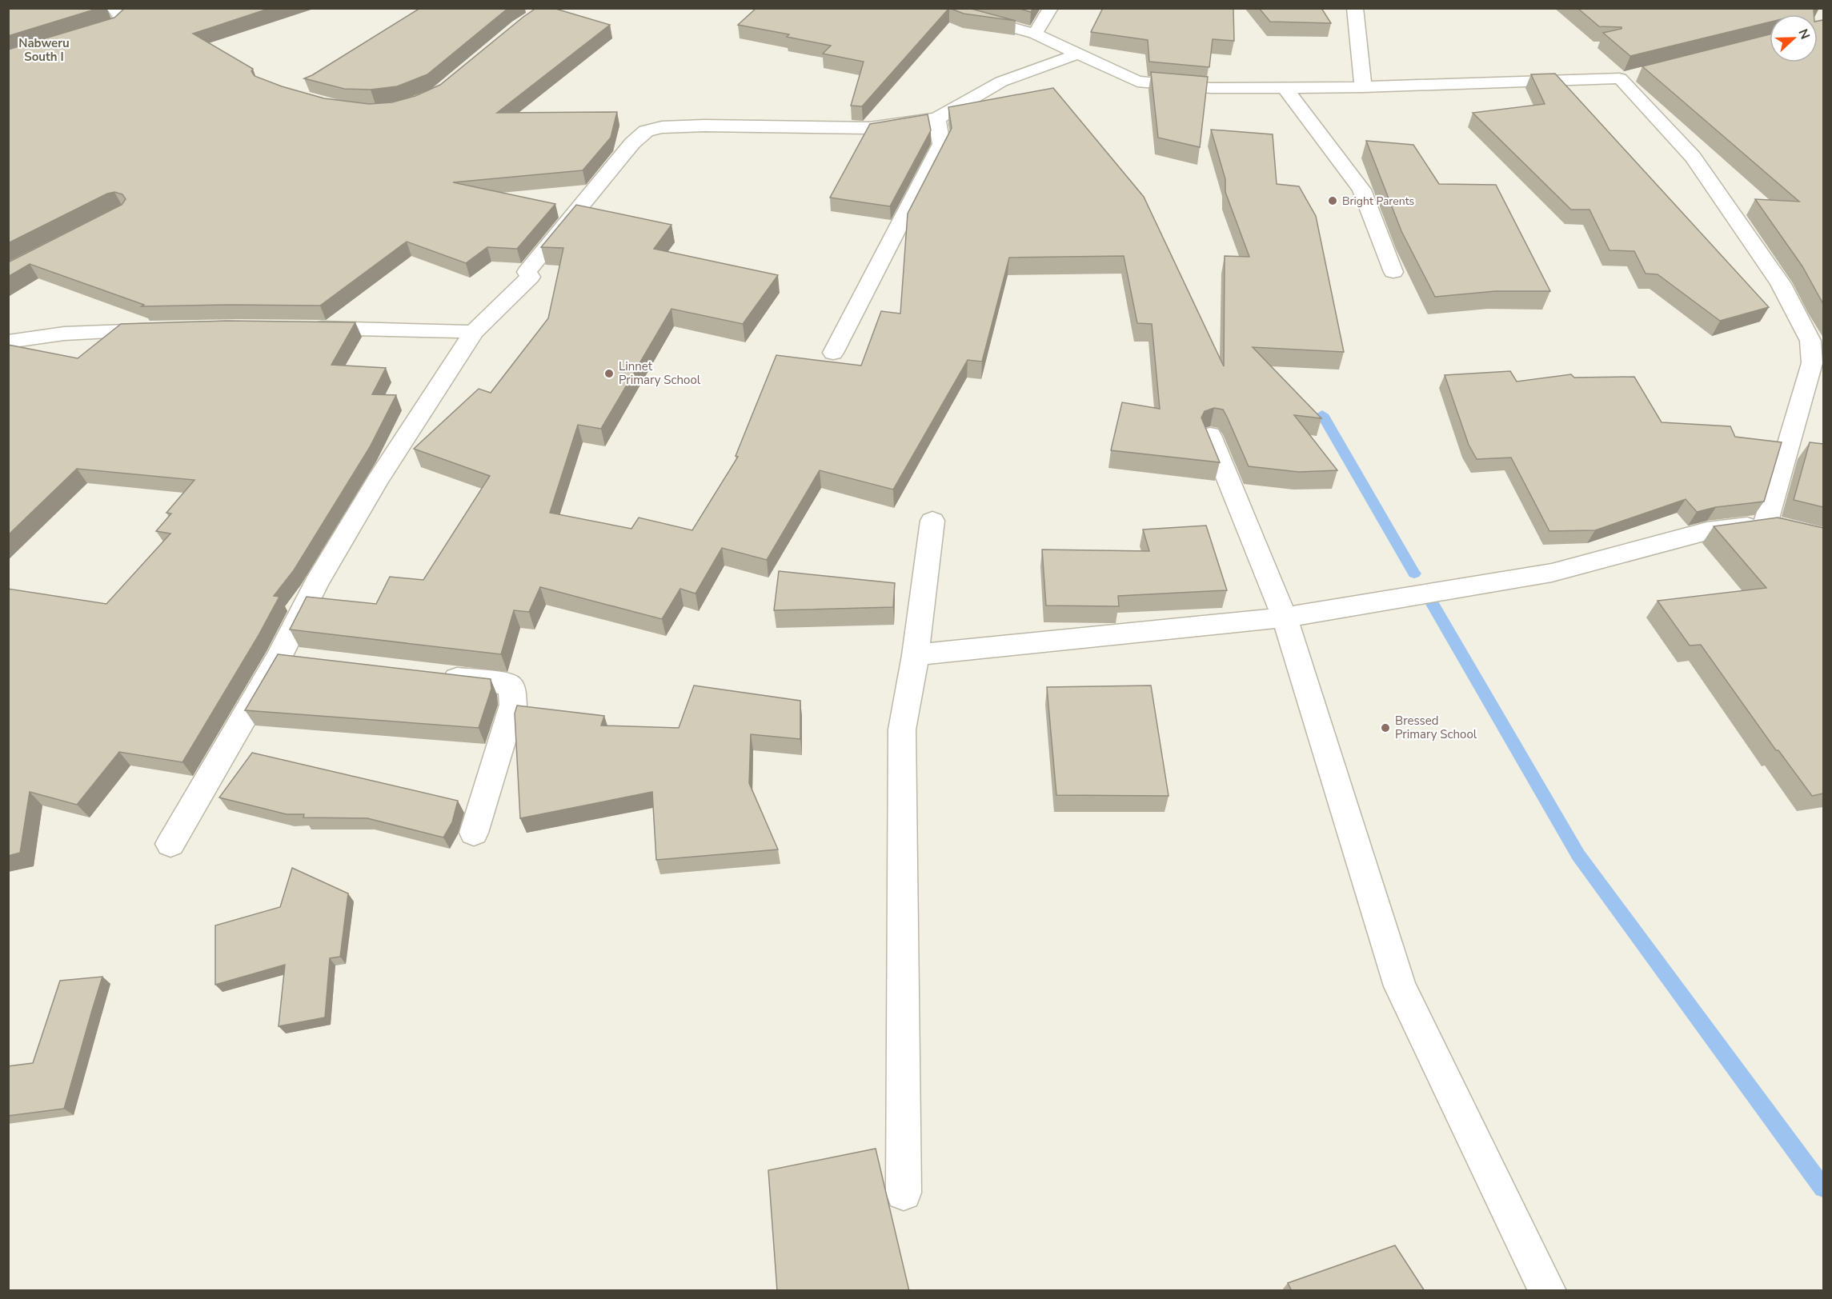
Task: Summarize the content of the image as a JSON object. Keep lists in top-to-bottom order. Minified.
{"districts":["Nabweru South I"],"places":["Bright Parents","Linnet Primary School","Bressed Primary School"],"north":"right"}
